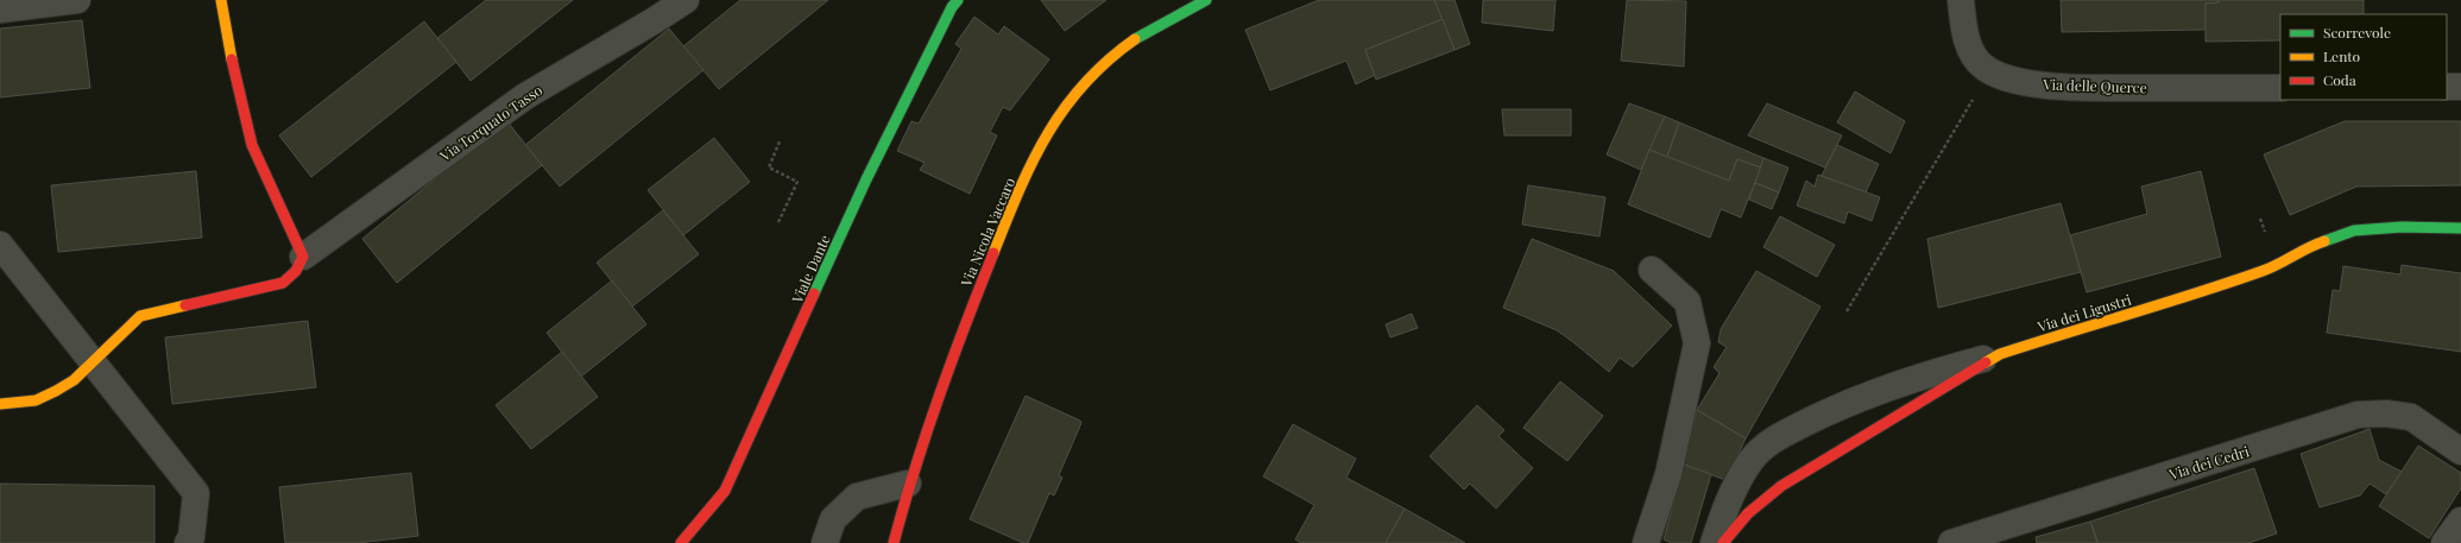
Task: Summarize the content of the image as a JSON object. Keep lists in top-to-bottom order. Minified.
{"streets":{"street":["Via delle Querce","Via Torquato Tasso","Via Nicola Vaccaro","Viale Dante","Via dei Ligustri","Via dei Cedri"]},"legend":["Scorrevole","Lento","Coda"]}
